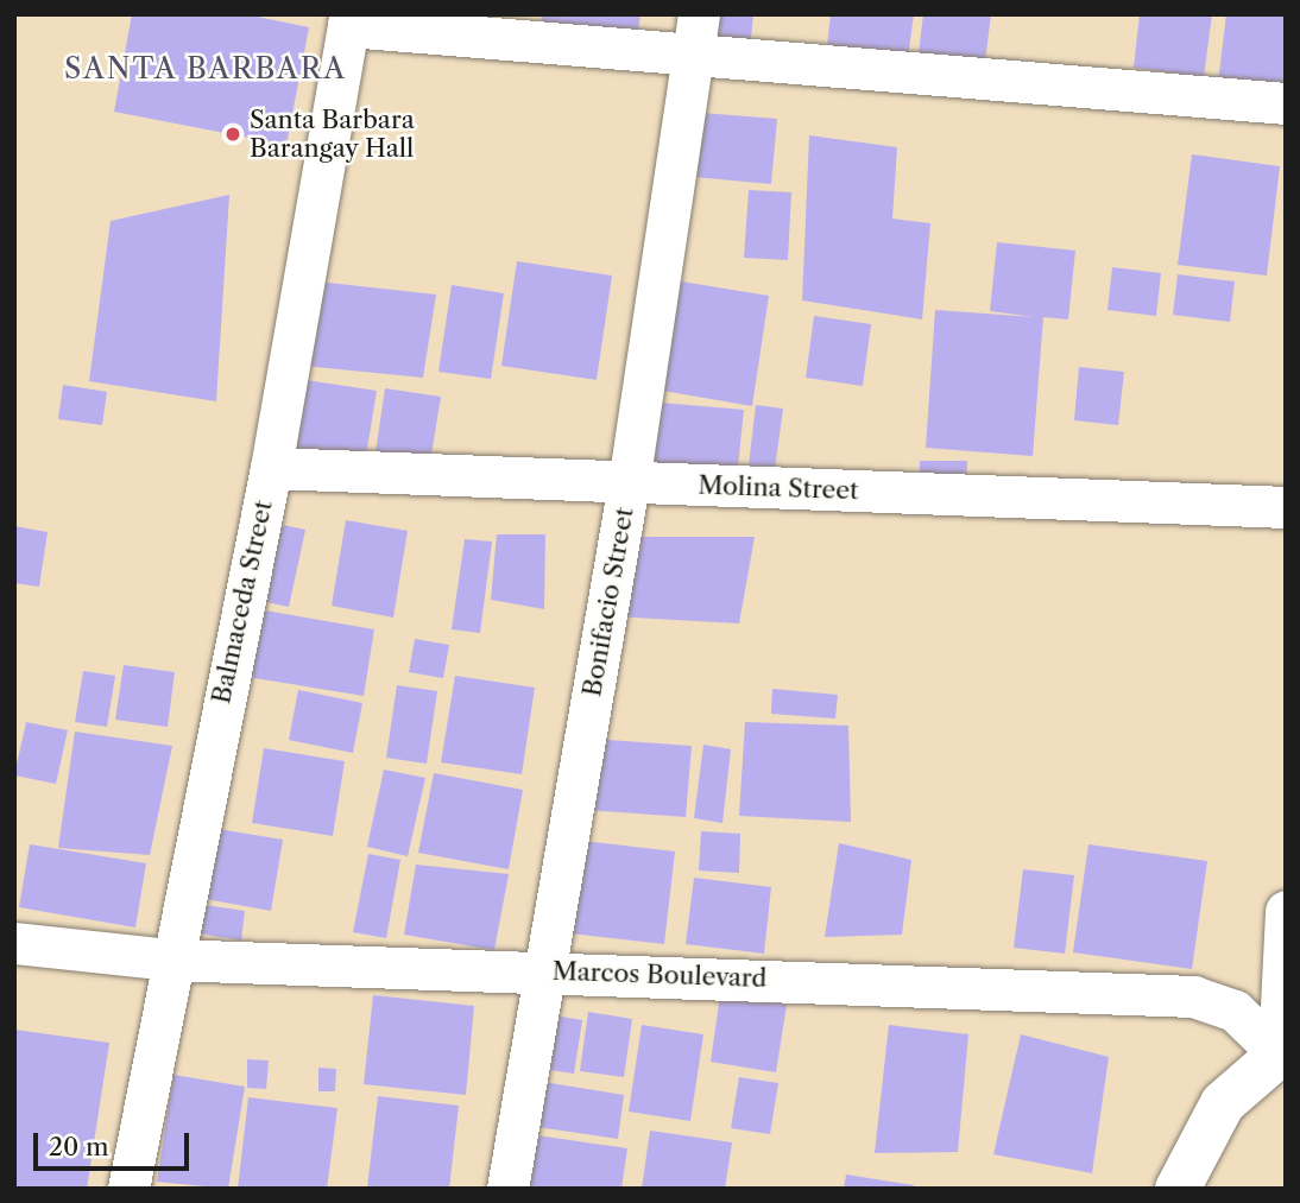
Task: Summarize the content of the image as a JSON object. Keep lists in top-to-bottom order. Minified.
{"streets":{"street":["Molina Street","Balmaceda Street","Bonifacio Street","Marcos Boulevard"]},"crossings":[["Molina Street","Balmaceda Street"],["Molina Street","Bonifacio Street"],["Balmaceda Street","Marcos Boulevard"],["Bonifacio Street","Marcos Boulevard"]],"districts":["SANTA BARBARA"],"places":["Santa Barbara Barangay Hall"],"scale_bar":"20 m"}
